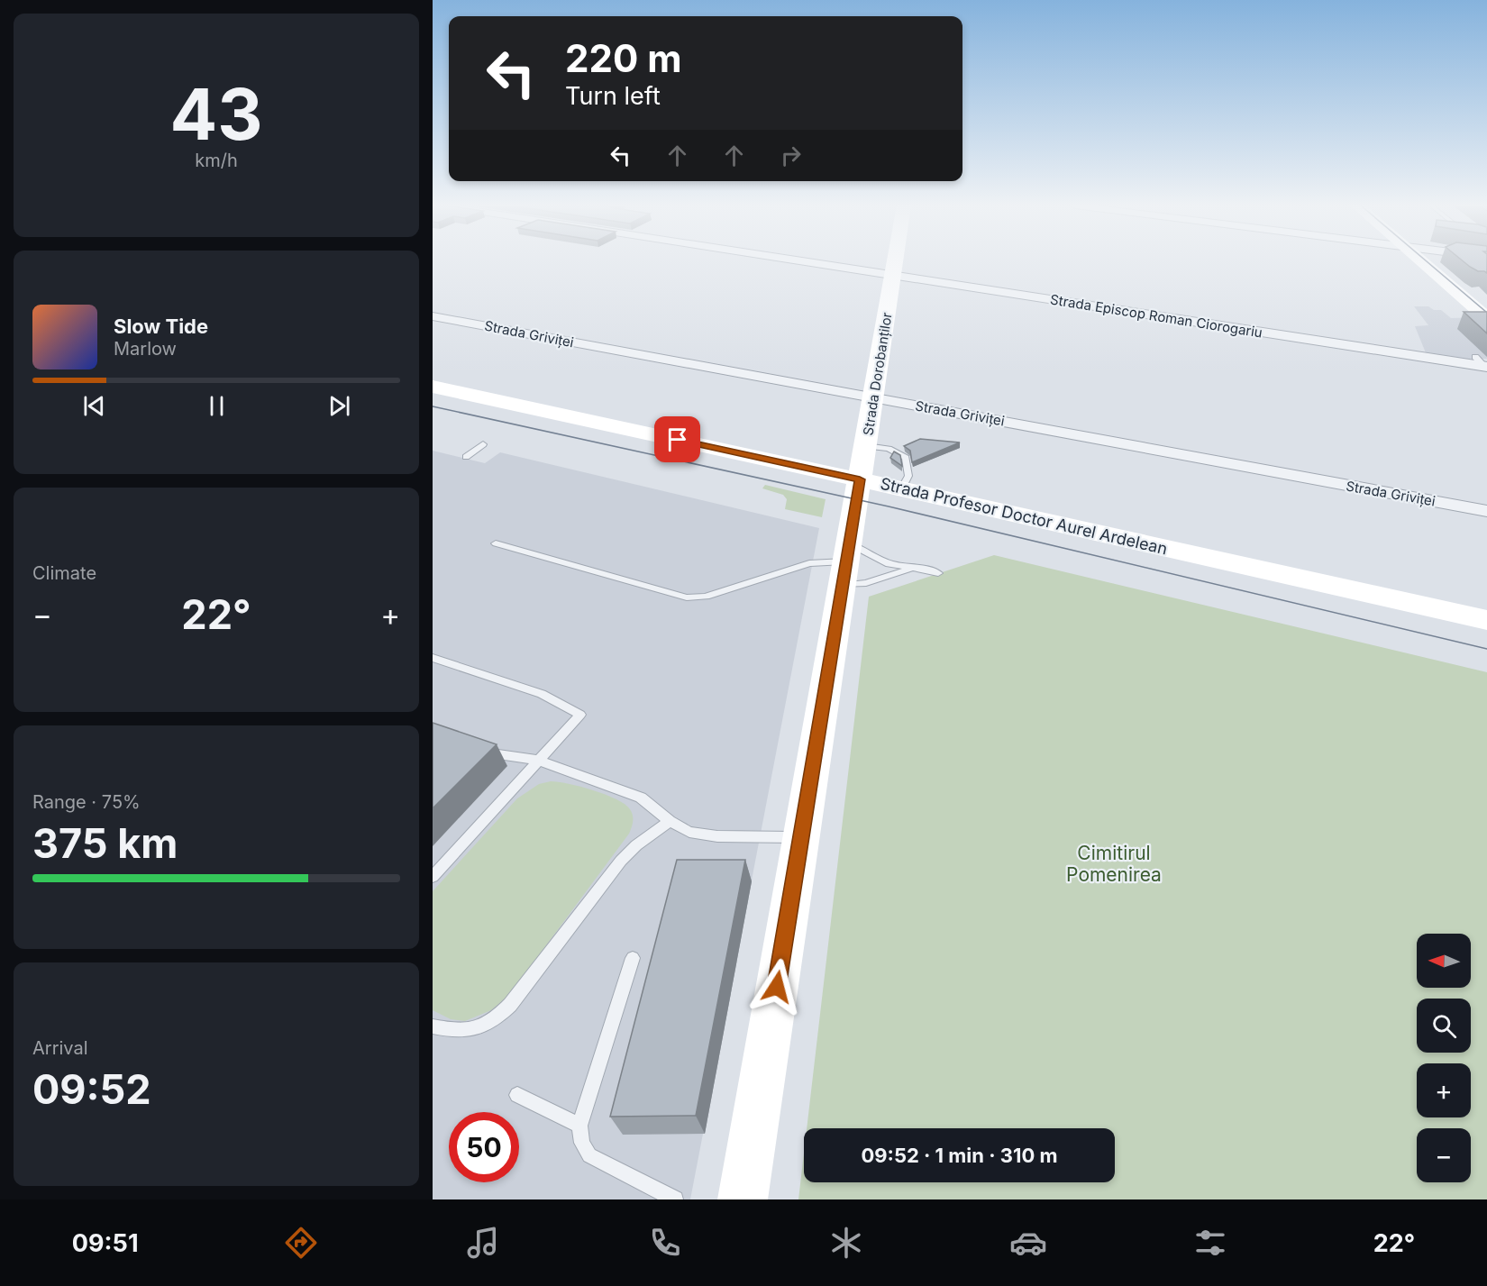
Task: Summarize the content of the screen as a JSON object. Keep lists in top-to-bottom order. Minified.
{"streets":{"main road":["Strada Dorobanților","Strada Profesor Doctor Aurel Ardelean"],"street":["Strada Episcop Roman Ciorogariu","Strada Griviței"]},"crossings":[["Strada Episcop Roman Ciorogariu","Strada Dorobanților"],["Strada Griviței","Strada Dorobanților"],["Strada Dorobanților","Strada Profesor Doctor Aurel Ardelean"]],"parks":["Cimitirul Pomenirea"],"north":"left","page":{"tile":[["43","km/h"],"Climate",["Range · 75%","375 km"],["Arrival","09:52"]],"turn":["220 m","Turn left"],"song":["Slow Tide","Marlow"],"heat":["−","22°","+"],"map_buttons":["+","−"],"limit":"50","trip":"09:52 · 1 min · 310 m","tabs":["09:51","22°"]}}
